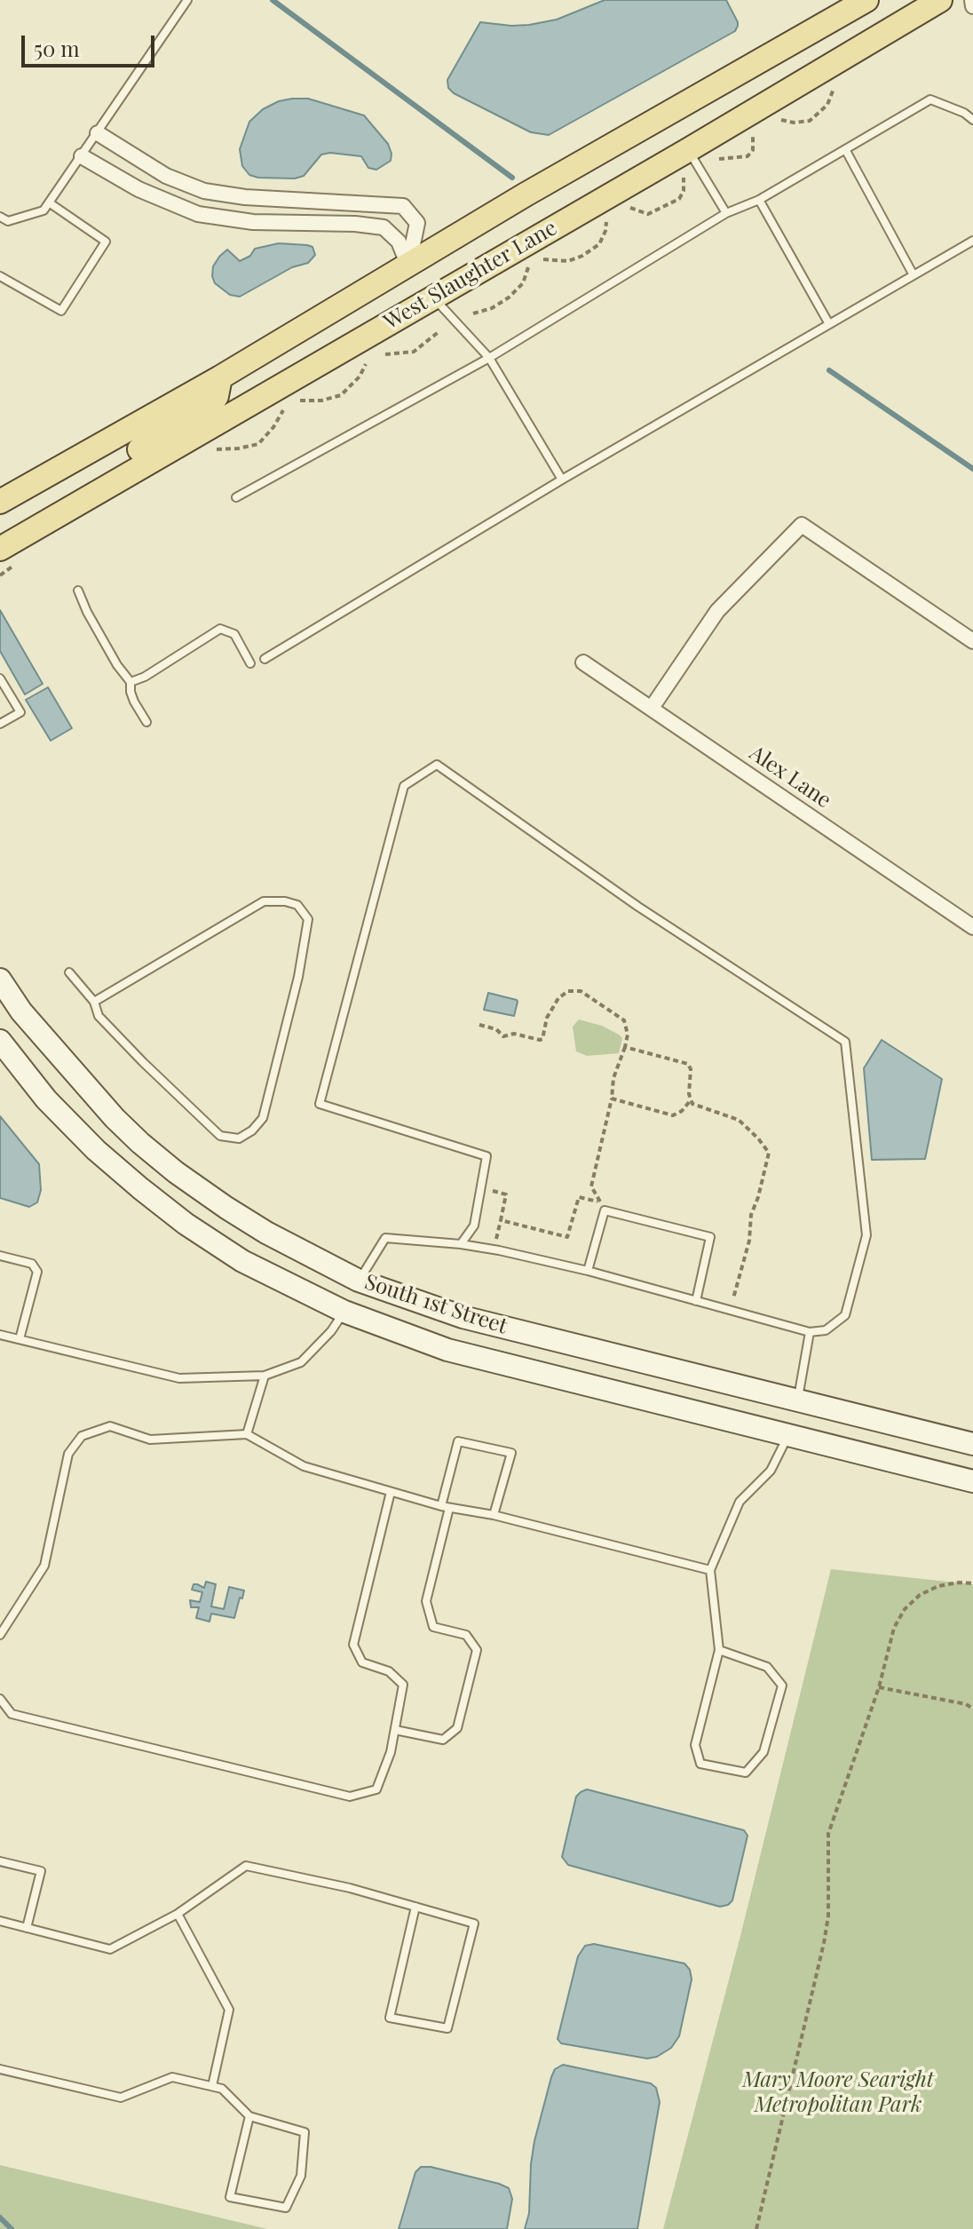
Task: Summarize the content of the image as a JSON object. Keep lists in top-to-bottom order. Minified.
{"streets":{"main road":["West Slaughter Lane","South 1st Street"],"street":["Alex Lane"]},"parks":["Mary Moore Searight Metropolitan Park"],"scale_bar":"50 m"}
